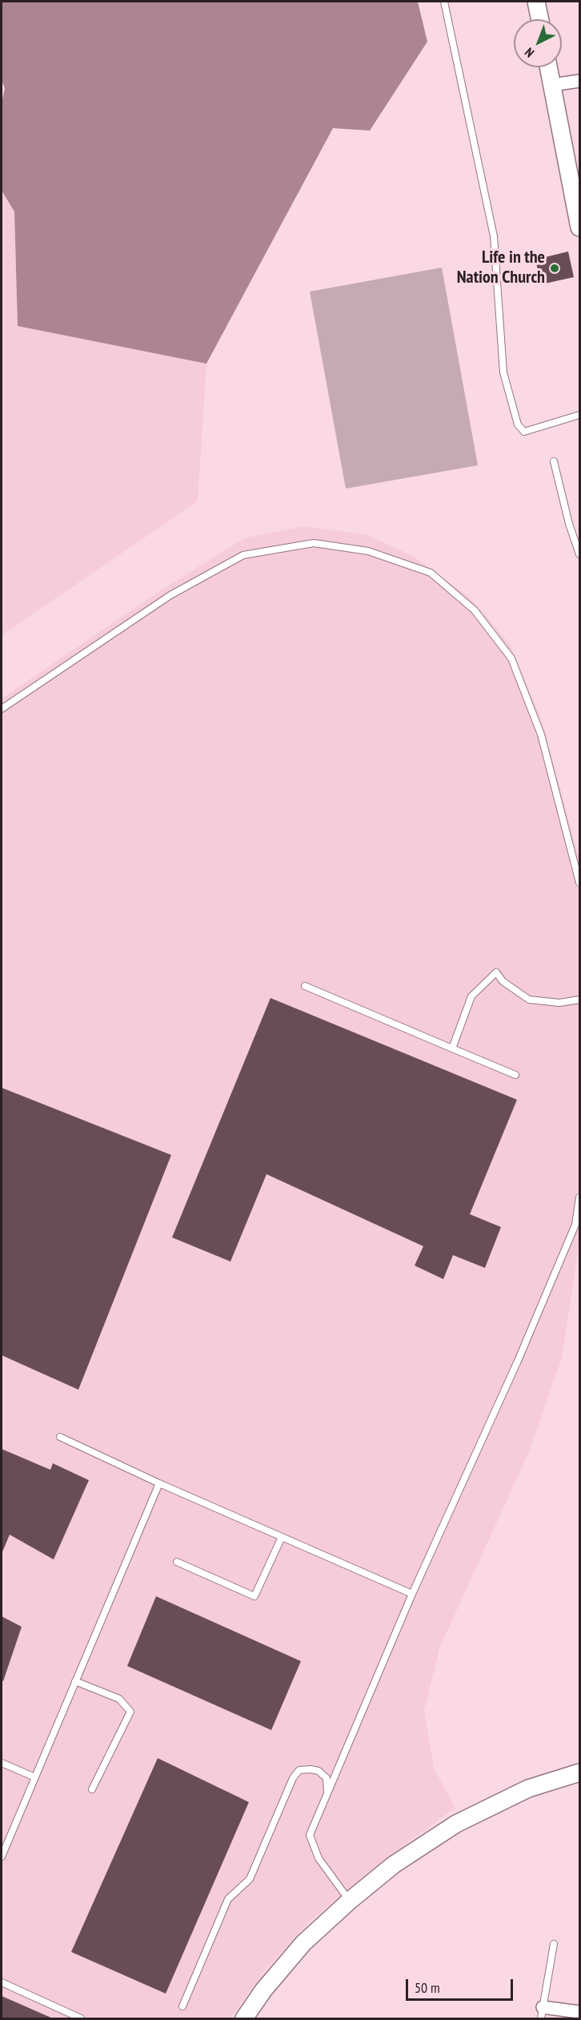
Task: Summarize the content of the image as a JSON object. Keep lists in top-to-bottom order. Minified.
{"places":["Life in the Nation Church"],"scale_bar":"50 m","north":"bottom left"}
